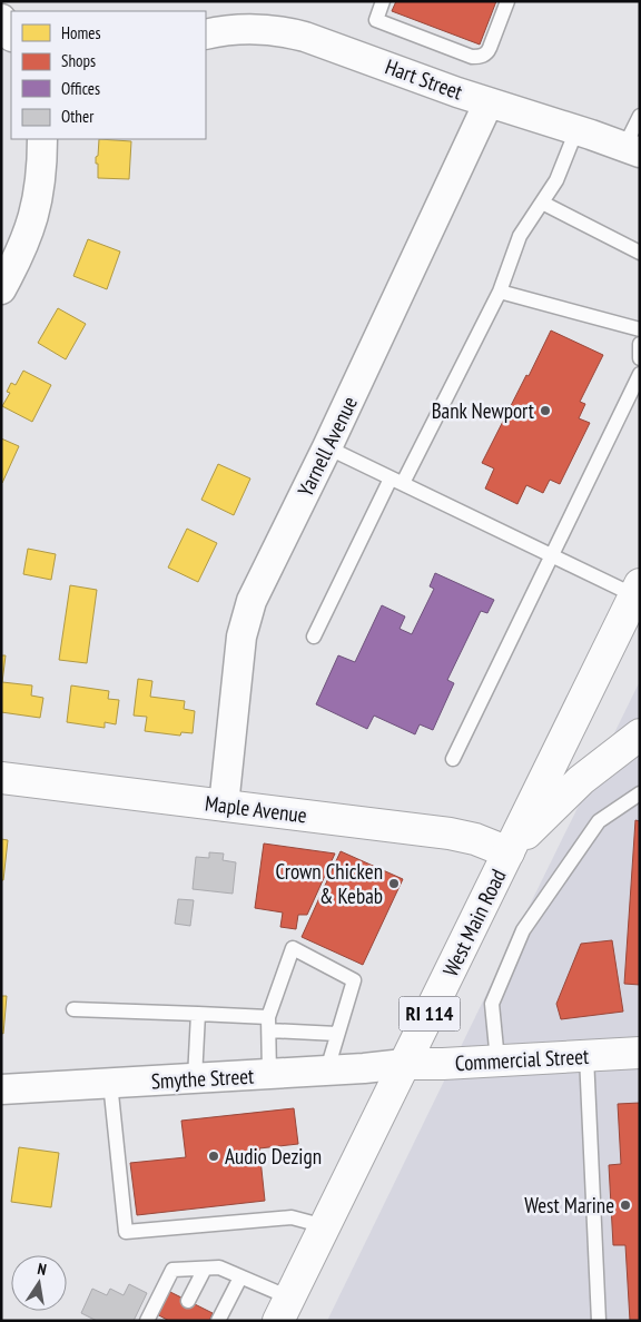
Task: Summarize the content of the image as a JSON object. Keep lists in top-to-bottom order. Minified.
{"streets":{"main road":["Maple Avenue","West Main Road","RI 114","Commercial Street"],"street":["Hart Street","Yarnell Avenue","Smythe Street"]},"crossings":[["Hart Street","Yarnell Avenue"],["Yarnell Avenue","Maple Avenue"],["Maple Avenue","West Main Road"],["West Main Road","Commercial Street"],["West Main Road","Smythe Street"],["Commercial Street","Smythe Street"]],"places":["Bank Newport","Crown Chicken & Kebab","Audio Dezign","West Marine"],"legend":["Homes","Shops","Offices","Other"],"north":"top"}
